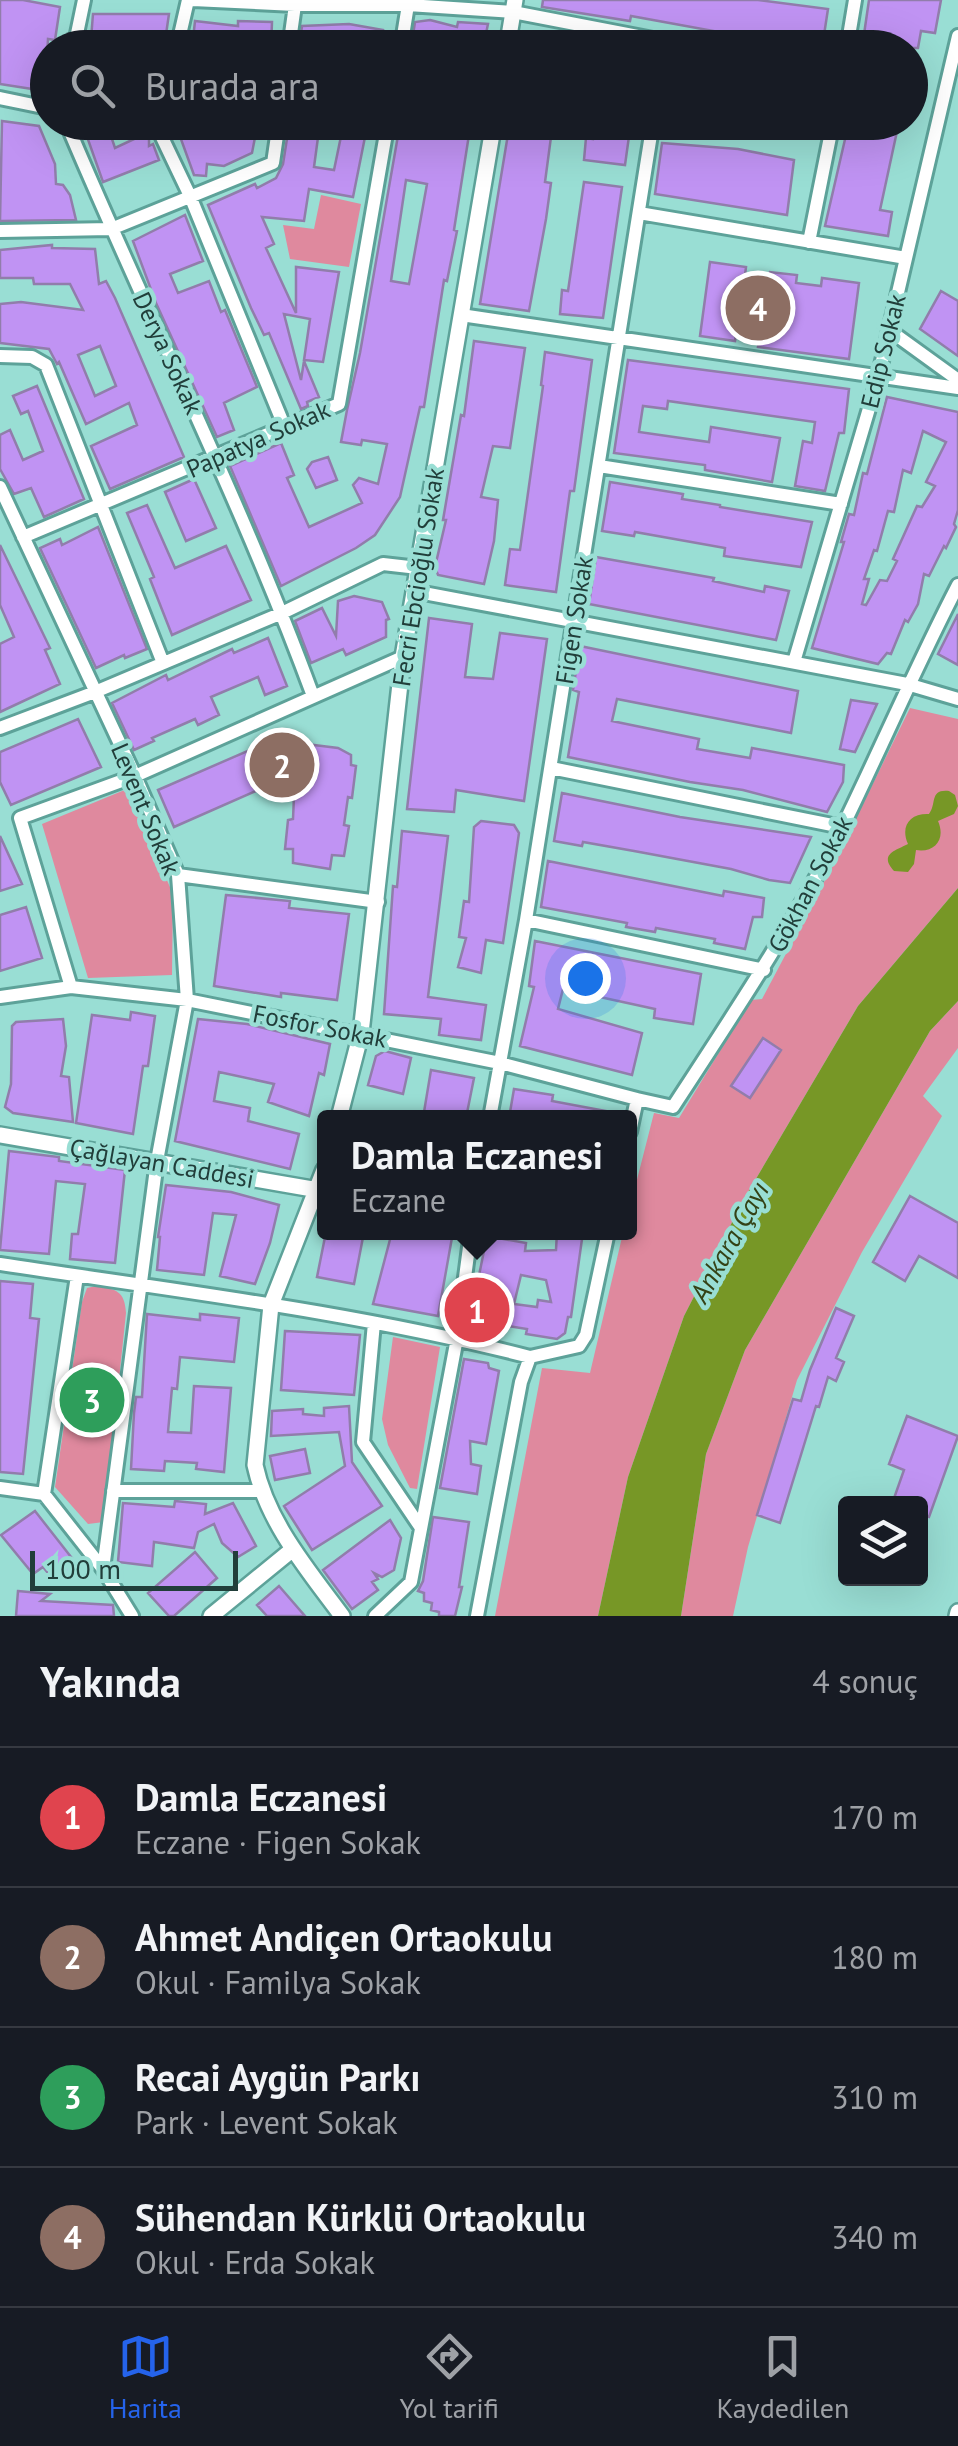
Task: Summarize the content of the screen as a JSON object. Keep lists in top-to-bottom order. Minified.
{"streets":{"street":["Edip Sokak","Derya Sokak","Papatya Sokak","Fecri Ebcioğlu Sokak","Figen Sokak","Levent Sokak","Gökhan Sokak","Fosfor Sokak","Çağlayan Caddesi"]},"crossings":[["Derya Sokak","Papatya Sokak"],["Papatya Sokak","Levent Sokak"],["Fecri Ebcioğlu Sokak","Fosfor Sokak"],["Figen Sokak","Fosfor Sokak"],["Levent Sokak","Fosfor Sokak"],["Levent Sokak","Çağlayan Caddesi"],["Gökhan Sokak","Fosfor Sokak"]],"water":["Ankara Çayı"],"scale_bar":"100 m","page":{"search":"Burada ara","pins":["4","2","1","3"],"popup":["Damla Eczanesi","Eczane"],"scale":"100 m","heading":["Yakında","4 sonuç"],"list":[{"mark":"1","name":"Damla Eczanesi","note":"Eczane · Figen Sokak","value":"170 m"},{"mark":"2","name":"Ahmet Andiçen Ortaokulu","note":"Okul · Familya Sokak","value":"180 m"},{"mark":"3","name":"Recai Aygün Parkı","note":"Park · Levent Sokak","value":"310 m"},{"mark":"4","name":"Sühendan Kürklü Ortaokulu","note":"Okul · Erda Sokak","value":"340 m"}],"nav":["Harita","Yol tarifi","Kaydedilen"]}}
